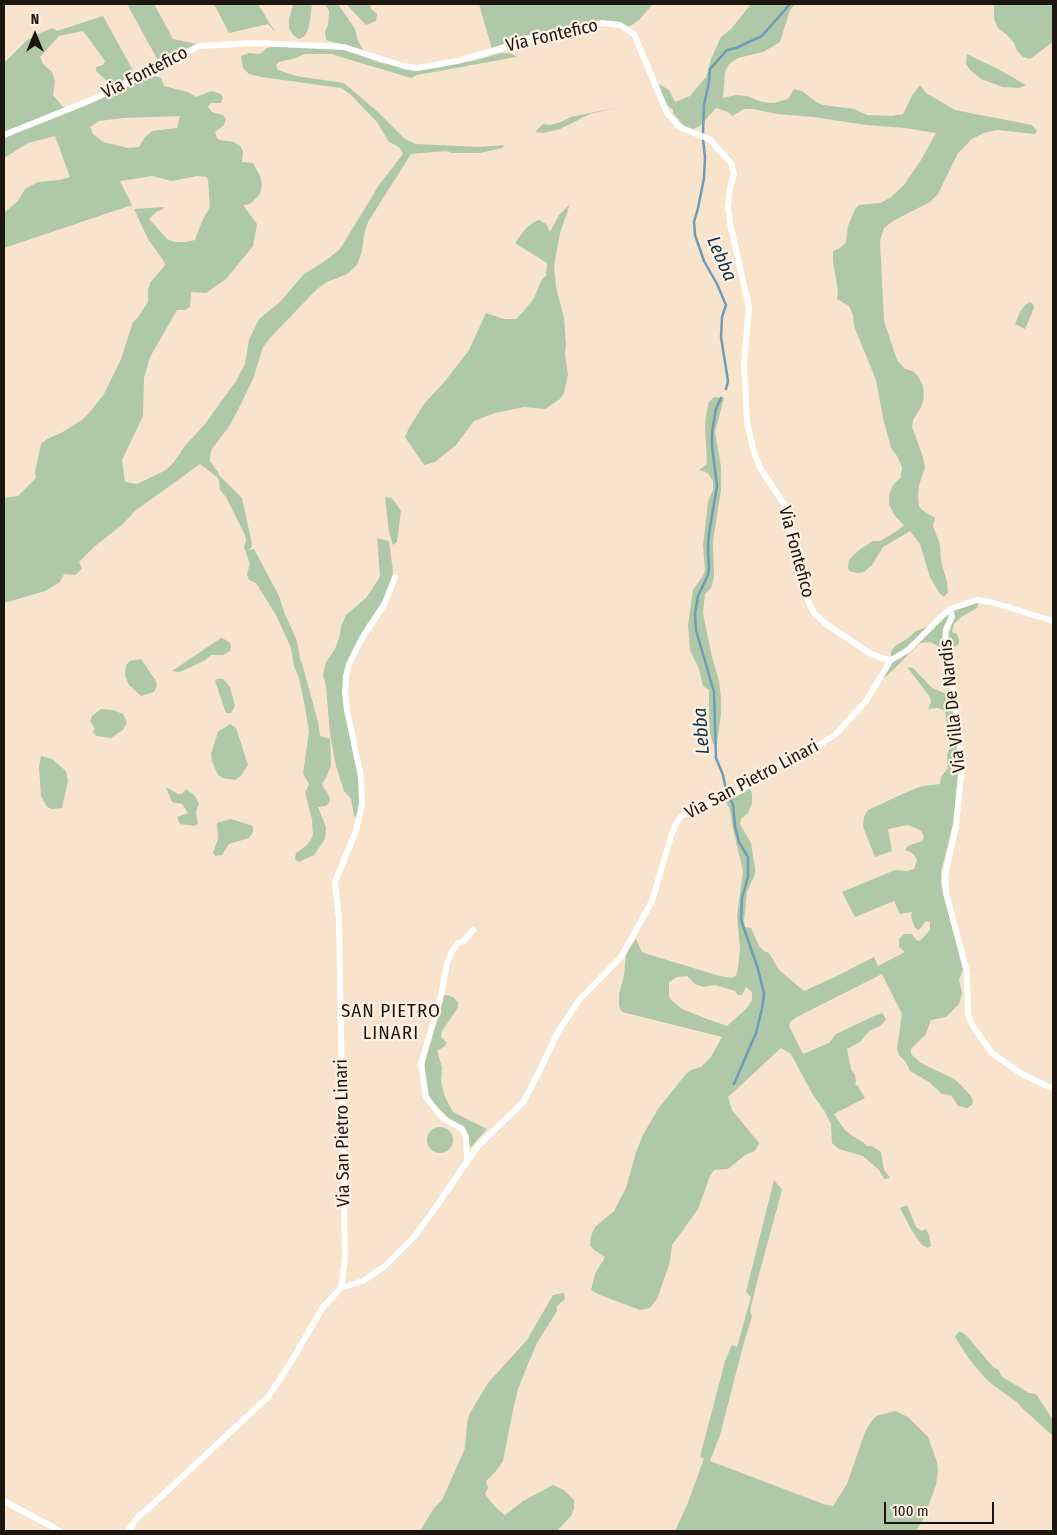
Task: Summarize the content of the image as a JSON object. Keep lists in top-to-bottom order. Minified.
{"streets":{"street":["Via Fontefico","Via Villa De Nardis","Via San Pietro Linari"]},"crossings":[["Via Fontefico","Via San Pietro Linari"],["Via Villa De Nardis","Via San Pietro Linari"]],"districts":["SAN PIETRO LINARI"],"water":["Lebba"],"scale_bar":"100 m","north":"top"}
